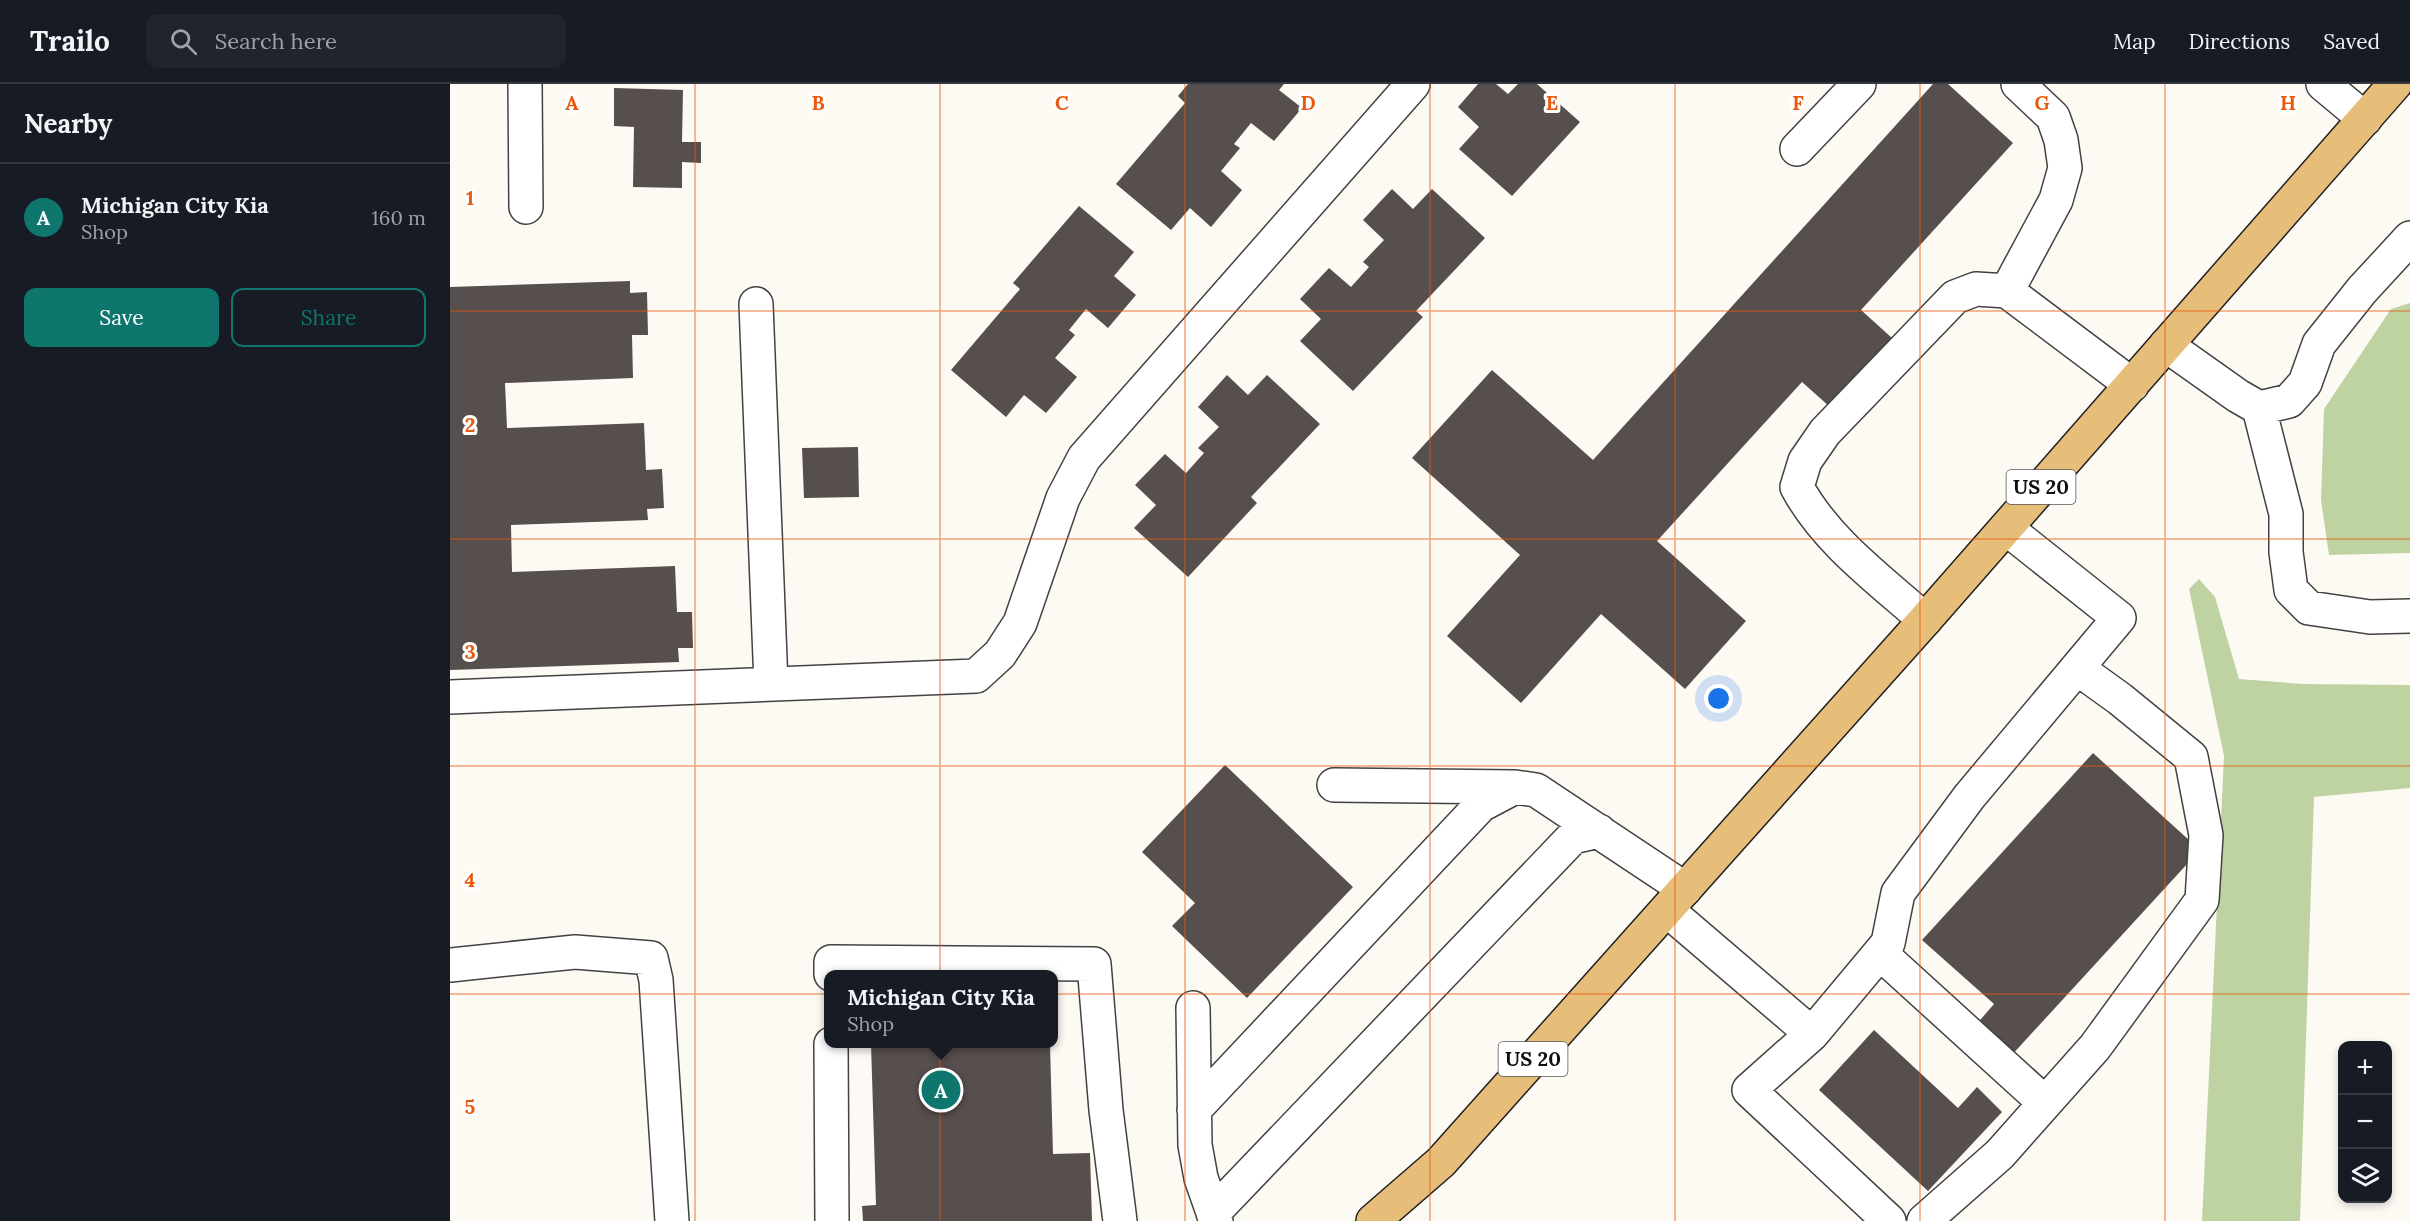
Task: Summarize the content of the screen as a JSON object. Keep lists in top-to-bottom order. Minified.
{"streets":{"main road":["US 20"]},"page":{"header":"Trailo","search":"Search here","nav":["Map","Directions","Saved"],"heading":"Nearby","list":[{"mark":"A","name":"Michigan City Kia","note":"Shop","value":"160 m"}],"buttons":["Save","Share"],"popup":["Michigan City Kia","Shop"],"map_buttons":["+","−"],"pins":"A"},"grid":{"columns":["A","B","C","D","E","F","G","H"],"rows":["1","2","3","4","5"]}}
